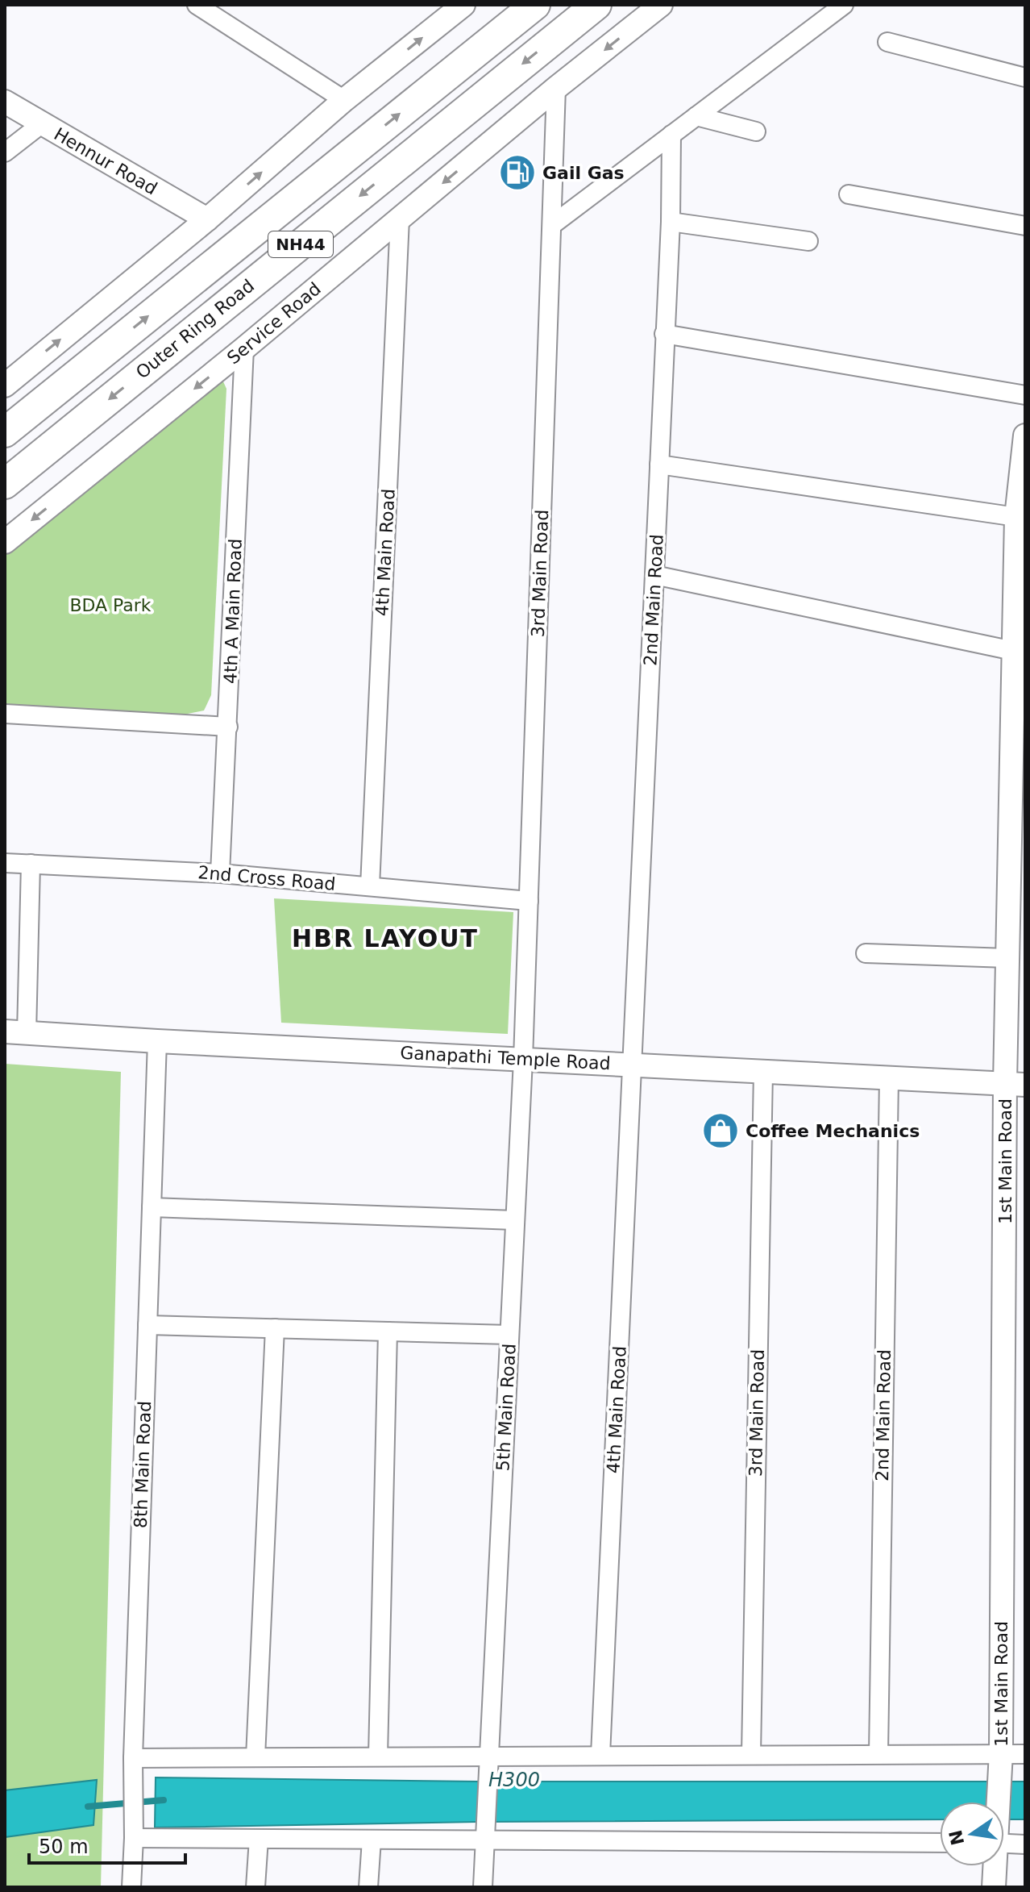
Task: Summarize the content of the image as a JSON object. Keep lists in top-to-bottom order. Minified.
{"streets":{"highway":["NH44","Outer Ring Road"],"street":["Hennur Road","Service Road","4th Main Road","3rd Main Road","2nd Main Road","4th A Main Road","2nd Cross Road","Ganapathi Temple Road","1st Main Road","5th Main Road","8th Main Road"]},"crossings":[["Service Road","4th Main Road"],["Service Road","3rd Main Road"],["Service Road","4th A Main Road"],["4th Main Road","2nd Main Road"],["4th Main Road","2nd Cross Road"],["4th Main Road","Ganapathi Temple Road"],["3rd Main Road","2nd Cross Road"],["3rd Main Road","Ganapathi Temple Road"],["3rd Main Road","5th Main Road"],["2nd Main Road","Ganapathi Temple Road"],["4th A Main Road","2nd Cross Road"],["Ganapathi Temple Road","1st Main Road"],["Ganapathi Temple Road","5th Main Road"],["Ganapathi Temple Road","8th Main Road"]],"districts":["HBR LAYOUT"],"water":["H300"],"parks":["BDA Park"],"places":{"fuel station":["Gail Gas"],"shop":["Coffee Mechanics"]},"scale_bar":"50 m","north":"left"}
